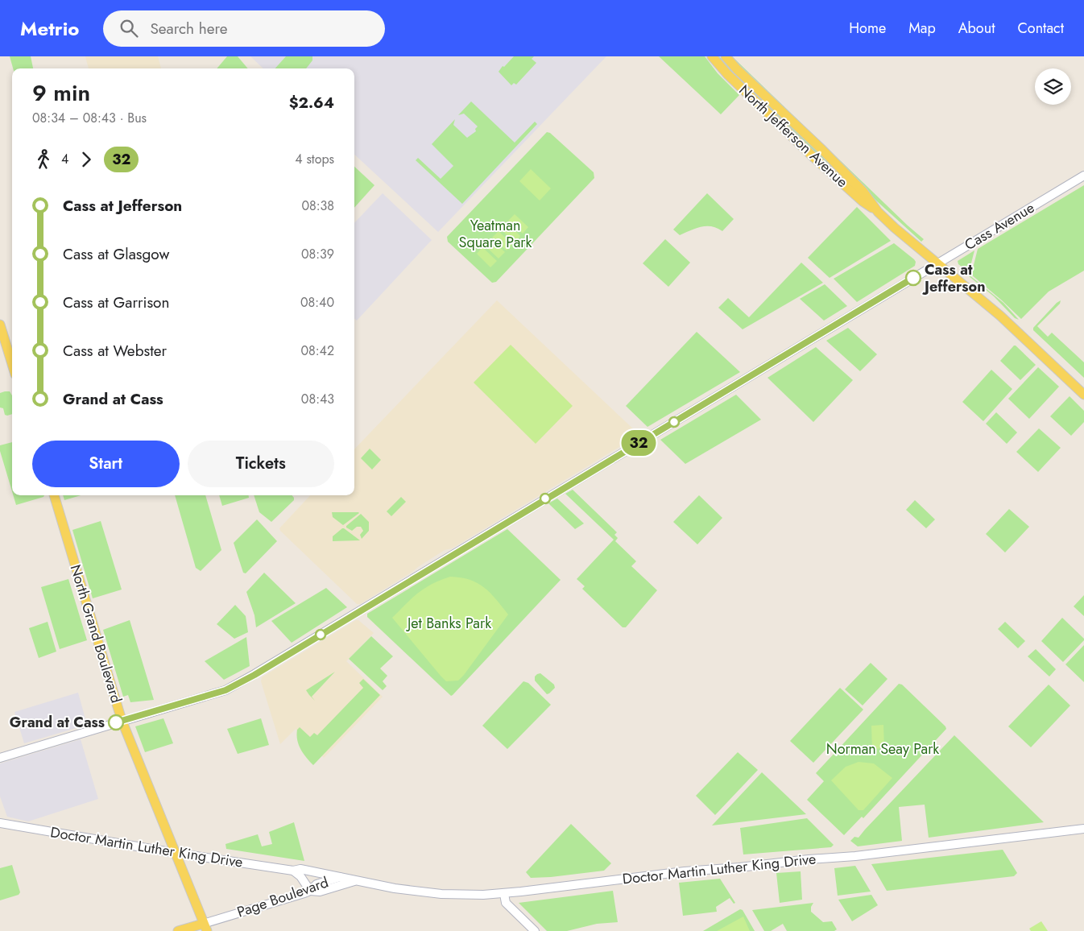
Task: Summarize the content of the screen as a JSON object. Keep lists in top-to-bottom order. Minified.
{"streets":{"main road":["North Jefferson Avenue","Cass Avenue","North Grand Boulevard","Doctor Martin Luther King Drive","Page Boulevard"]},"crossings":[["North Jefferson Avenue","Cass Avenue"],["Cass Avenue","North Grand Boulevard"],["North Grand Boulevard","Doctor Martin Luther King Drive"],["North Grand Boulevard","Page Boulevard"],["Doctor Martin Luther King Drive","Page Boulevard"]],"parks":["Yeatman Square Park","Jet Banks Park","Norman Seay Park"],"places":["Cass at Jefferson","Grand at Cass"],"lines":["bus line 32"],"page":{"header":"Metrio","search":"Search here","nav":["Home","Map","About","Contact"],"on_map":"32","heading":["9 min","08:34 – 08:43 · Bus","$2.64"],"legs":["4","32","4 stops"],"list":[{"name":"Cass at Jefferson","value":"08:38"},{"name":"Cass at Glasgow","value":"08:39"},{"name":"Cass at Garrison","value":"08:40"},{"name":"Cass at Webster","value":"08:42"},{"name":"Grand at Cass","value":"08:43"}],"buttons":["Start","Tickets"]}}
